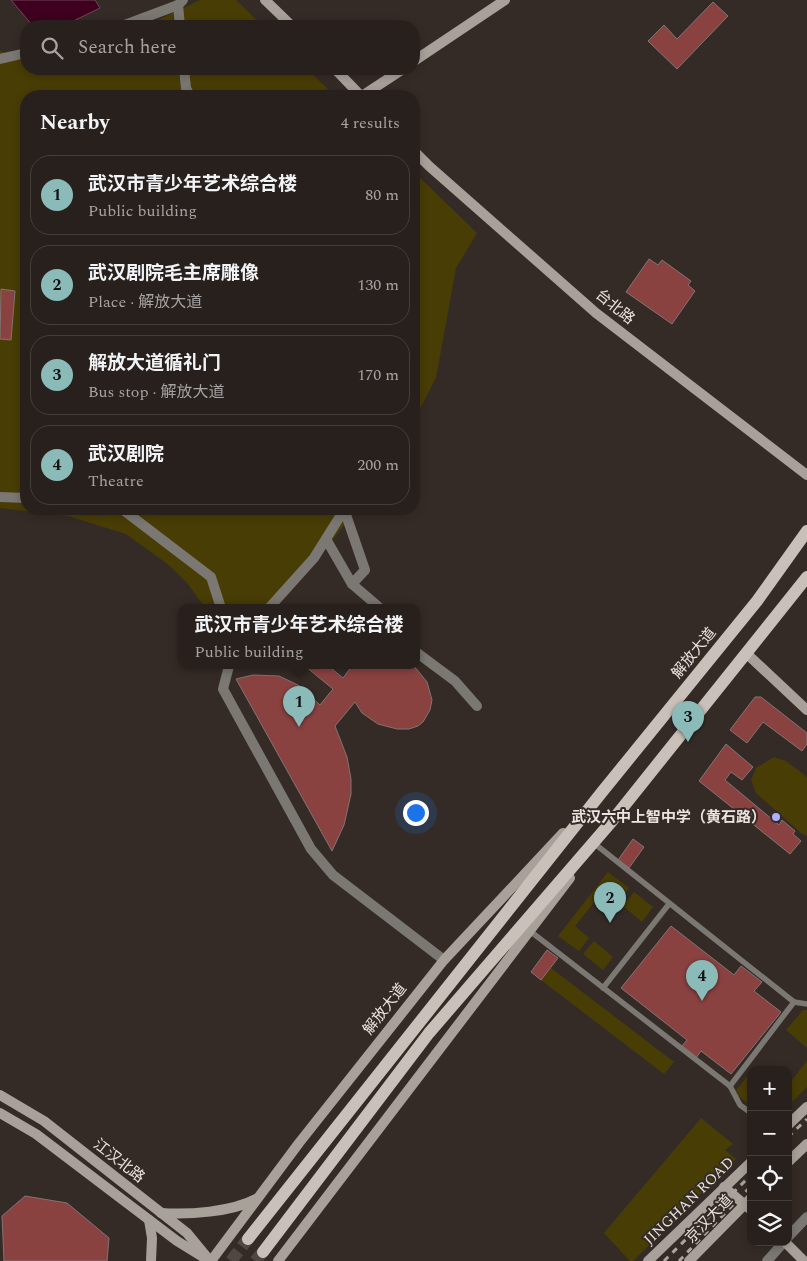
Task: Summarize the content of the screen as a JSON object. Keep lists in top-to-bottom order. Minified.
{"streets":{"main road":["台北路","解放大道","江汉北路","JINGHAN ROAD","京汉大道"]},"crossings":[["解放大道","江汉北路"]],"places":["武汉六中上智中学（黄石路）"],"page":{"search":"Search here","heading":["Nearby","4 results"],"list":[{"mark":"1","name":"武汉市青少年艺术综合楼","note":"Public building","value":"80 m"},{"mark":"2","name":"武汉剧院毛主席雕像","note":"Place · 解放大道","value":"130 m"},{"mark":"3","name":"解放大道循礼门","note":"Bus stop · 解放大道","value":"170 m"},{"mark":"4","name":"武汉剧院","note":"Theatre","value":"200 m"}],"popup":["武汉市青少年艺术综合楼","Public building"],"pins":["1","3","2","4"],"map_buttons":["+","−"]}}
